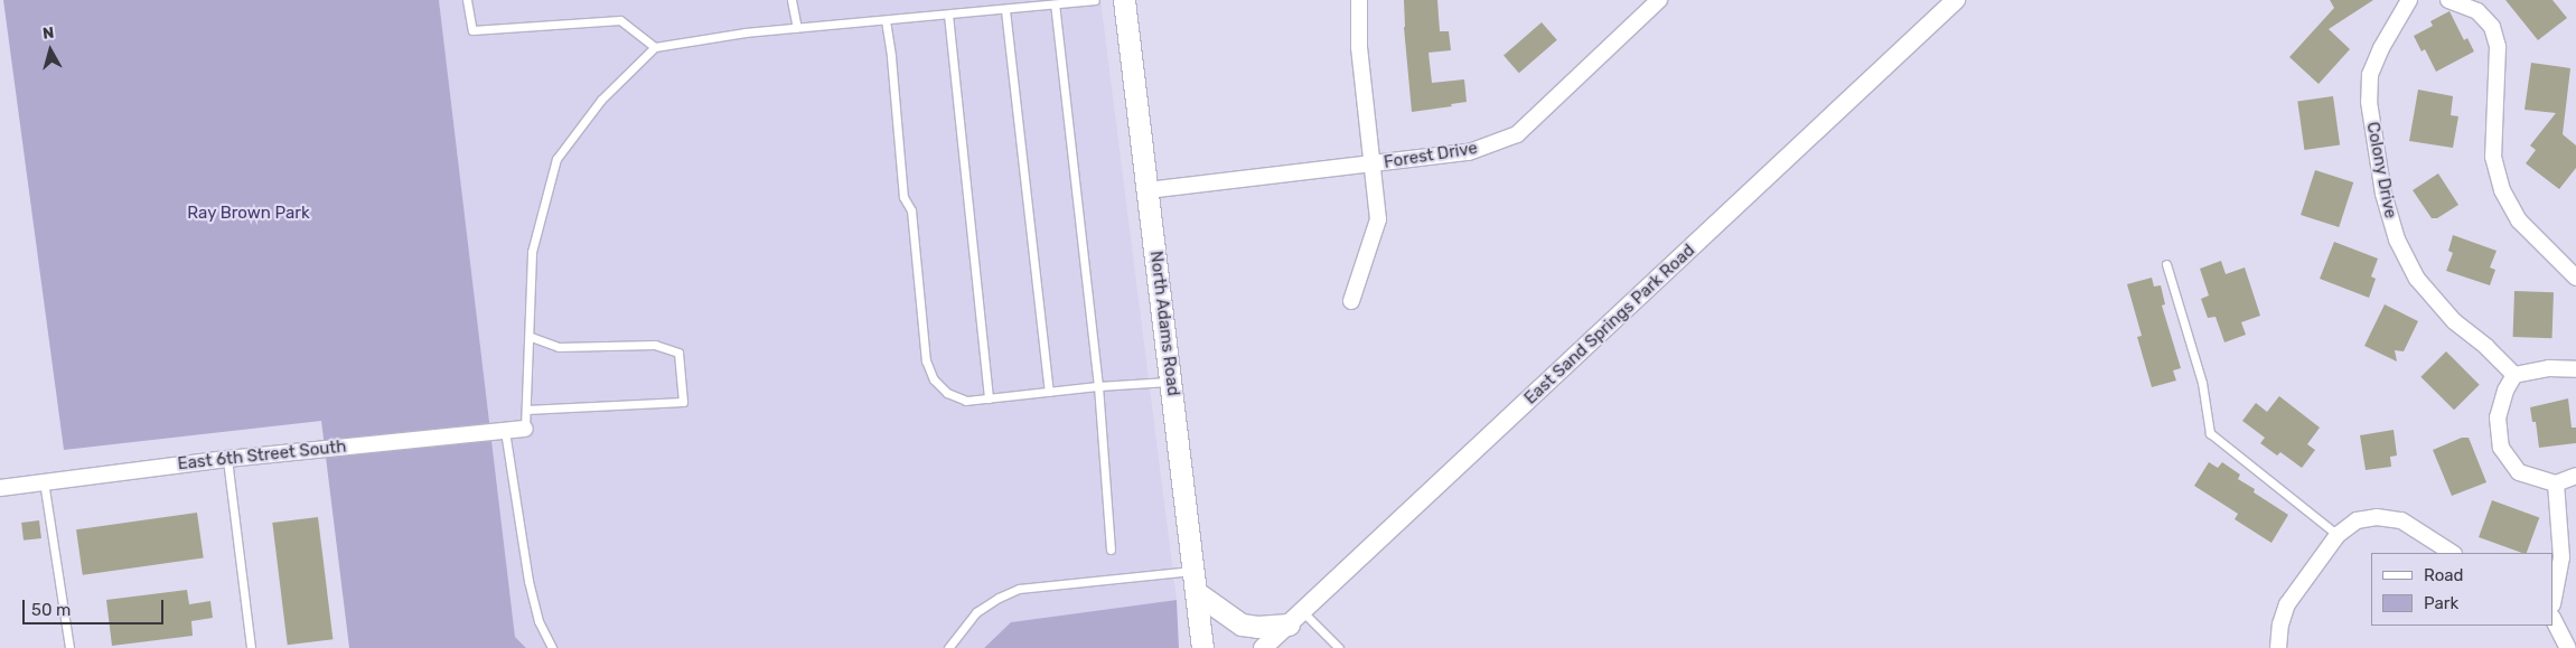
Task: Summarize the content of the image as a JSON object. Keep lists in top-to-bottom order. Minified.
{"streets":{"main road":["North Adams Road"],"street":["Forest Drive","Colony Drive","East Sand Springs Park Road","East 6th Street South"]},"crossings":[["Forest Drive","North Adams Road"]],"parks":["Ray Brown Park"],"legend":["Road","Park"],"scale_bar":"50 m","north":"top"}
